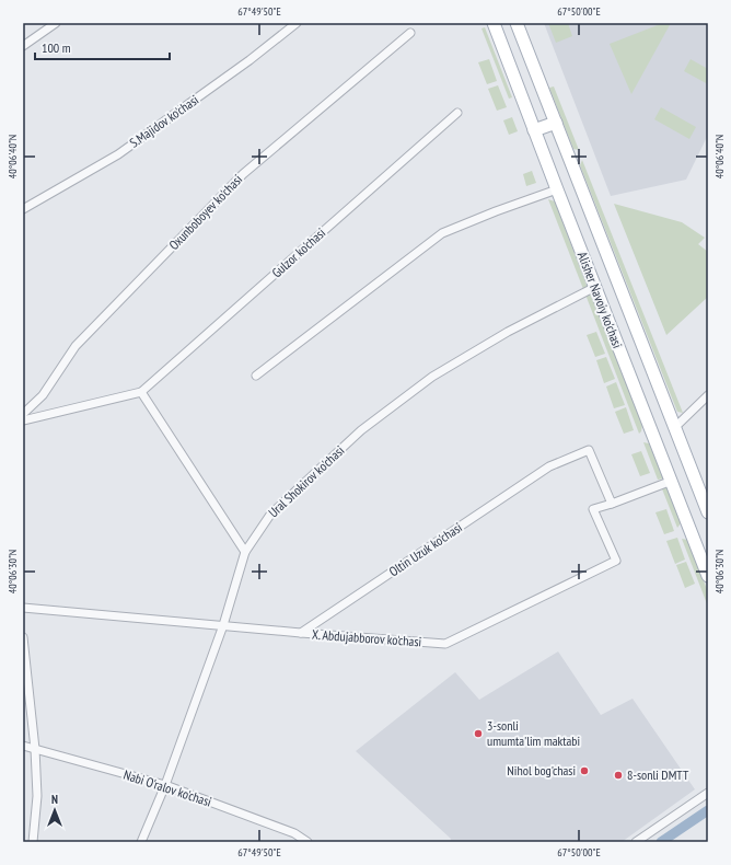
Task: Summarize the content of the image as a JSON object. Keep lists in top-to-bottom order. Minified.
{"streets":{"main road":["Alisher Navoiy ko'chasi"],"street":["S.Majidov ko'chasi","Oxunboboyev ko'chasi","Gulzor ko'chasi","Ural Shokirov ko'chasi","Oltin Uzuk ko'chasi","X. Abdujabborov ko'chasi","Nabi O'ralov ko'chasi"]},"crossings":[["Alisher Navoiy ko'chasi","Ural Shokirov ko'chasi"],["Ural Shokirov ko'chasi","X. Abdujabborov ko'chasi"],["Ural Shokirov ko'chasi","Nabi O'ralov ko'chasi"],["Oltin Uzuk ko'chasi","X. Abdujabborov ko'chasi"]],"places":["3-sonli umumta'lim maktabi","Nihol bog'chasi","8-sonli DMTT"],"scale_bar":"100 m","north":"top","coordinates":["67°49'50\"E","67°50'00\"E","40°06'40\"N","40°06'30\"N"]}
